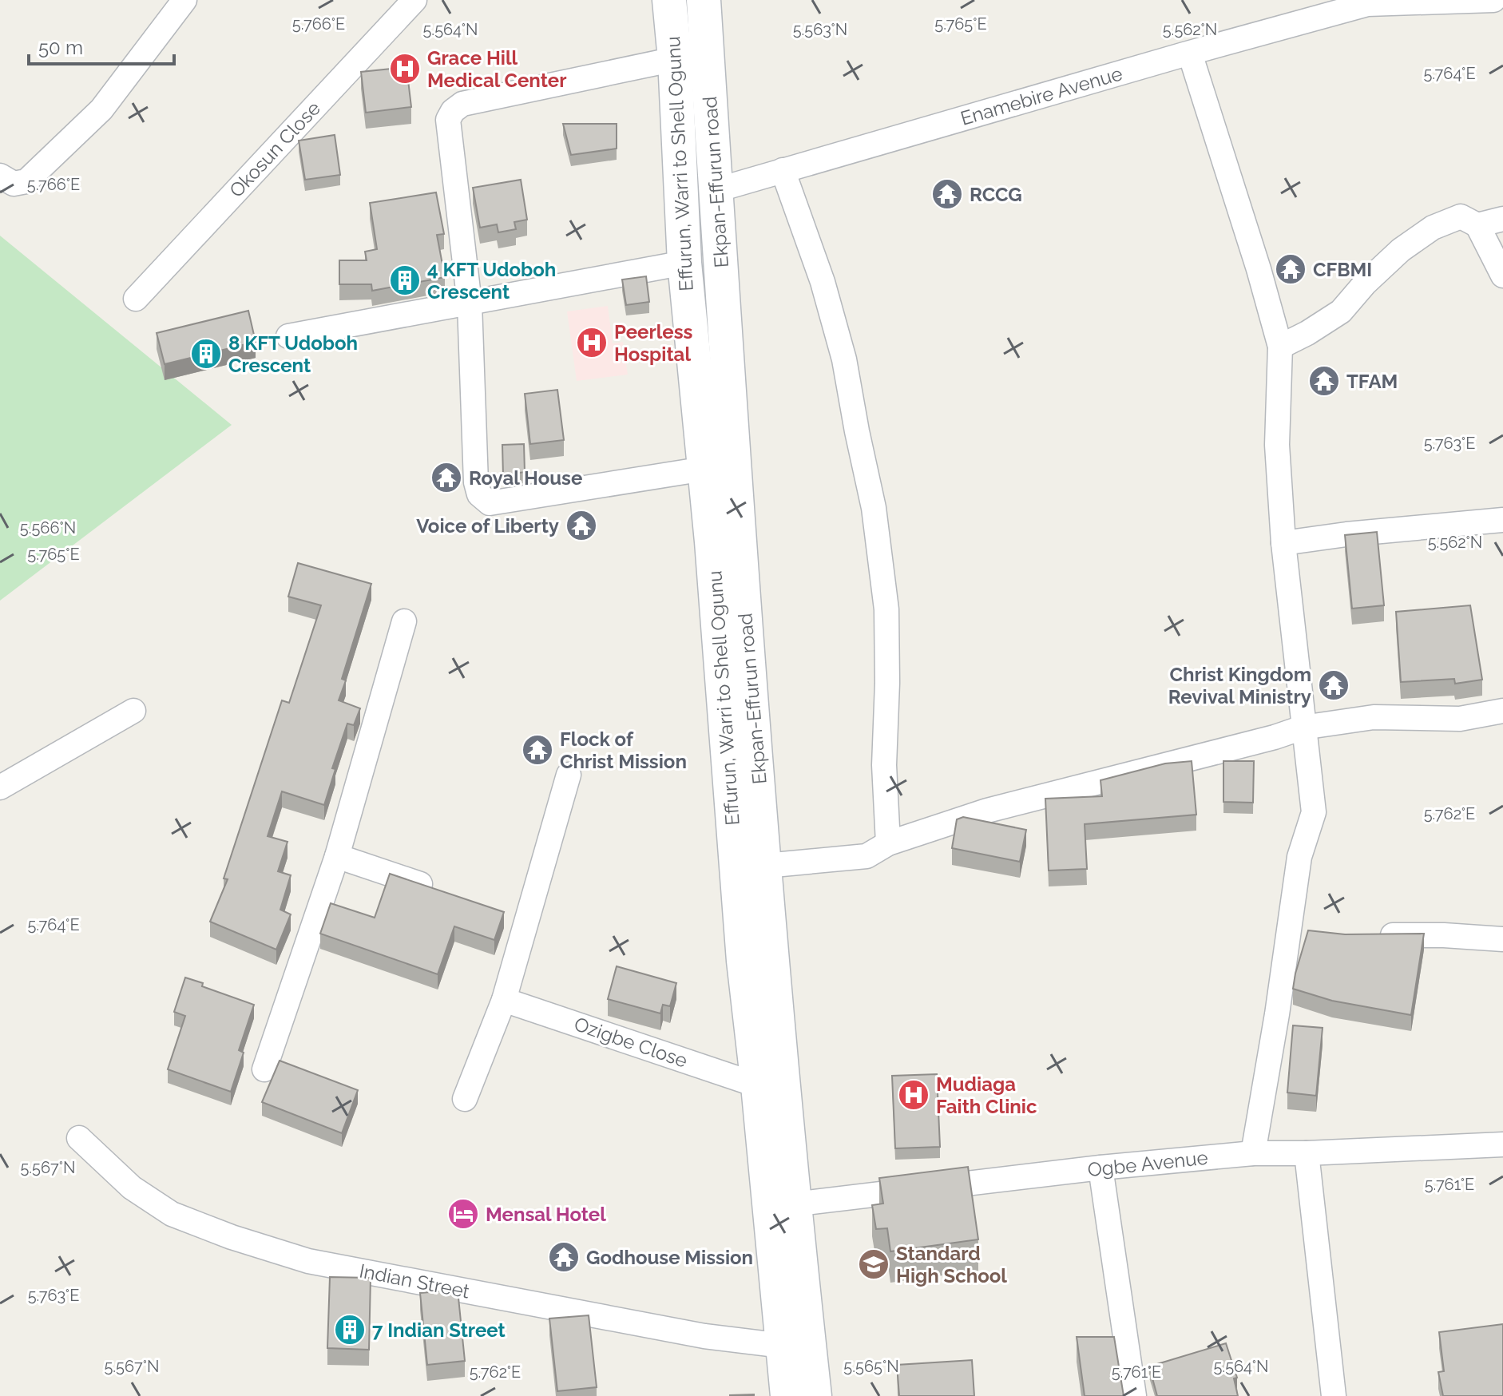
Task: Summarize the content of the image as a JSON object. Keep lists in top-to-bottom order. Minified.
{"streets":{"main road":["Effurun, Warri to Shell Ogunu","Ekpan-Effurun road"],"street":["Enamebire Avenue","Okosun Close","Ozigbe Close","Ogbe Avenue","Indian Street"]},"crossings":[["Enamebire Avenue","Ekpan-Effurun road"],["Effurun, Warri to Shell Ogunu","Ozigbe Close"],["Effurun, Warri to Shell Ogunu","Indian Street"],["Ekpan-Effurun road","Ogbe Avenue"]],"places":{"hospital":["Grace Hill Medical Center","Peerless Hospital","Mudiaga Faith Clinic"],"temple":["RCCG","CFBMI","TFAM","Royal House","Voice of Liberty","Christ Kingdom Revival Ministry","Flock of Christ Mission","Godhouse Mission"],"building":["4 KFT Udoboh Crescent","8 KFT Udoboh Crescent","7 Indian Street"],"hotel":["Mensal Hotel"],"school or university":["Standard High School"]},"scale_bar":"50 m","coordinates":["5.766°E","5.765°E","5.564°N","5.563°N","5.562°N","5.764°E","5.763°E","5.566°N","5.762°E","5.567°N","5.761°E","5.565°N"]}
